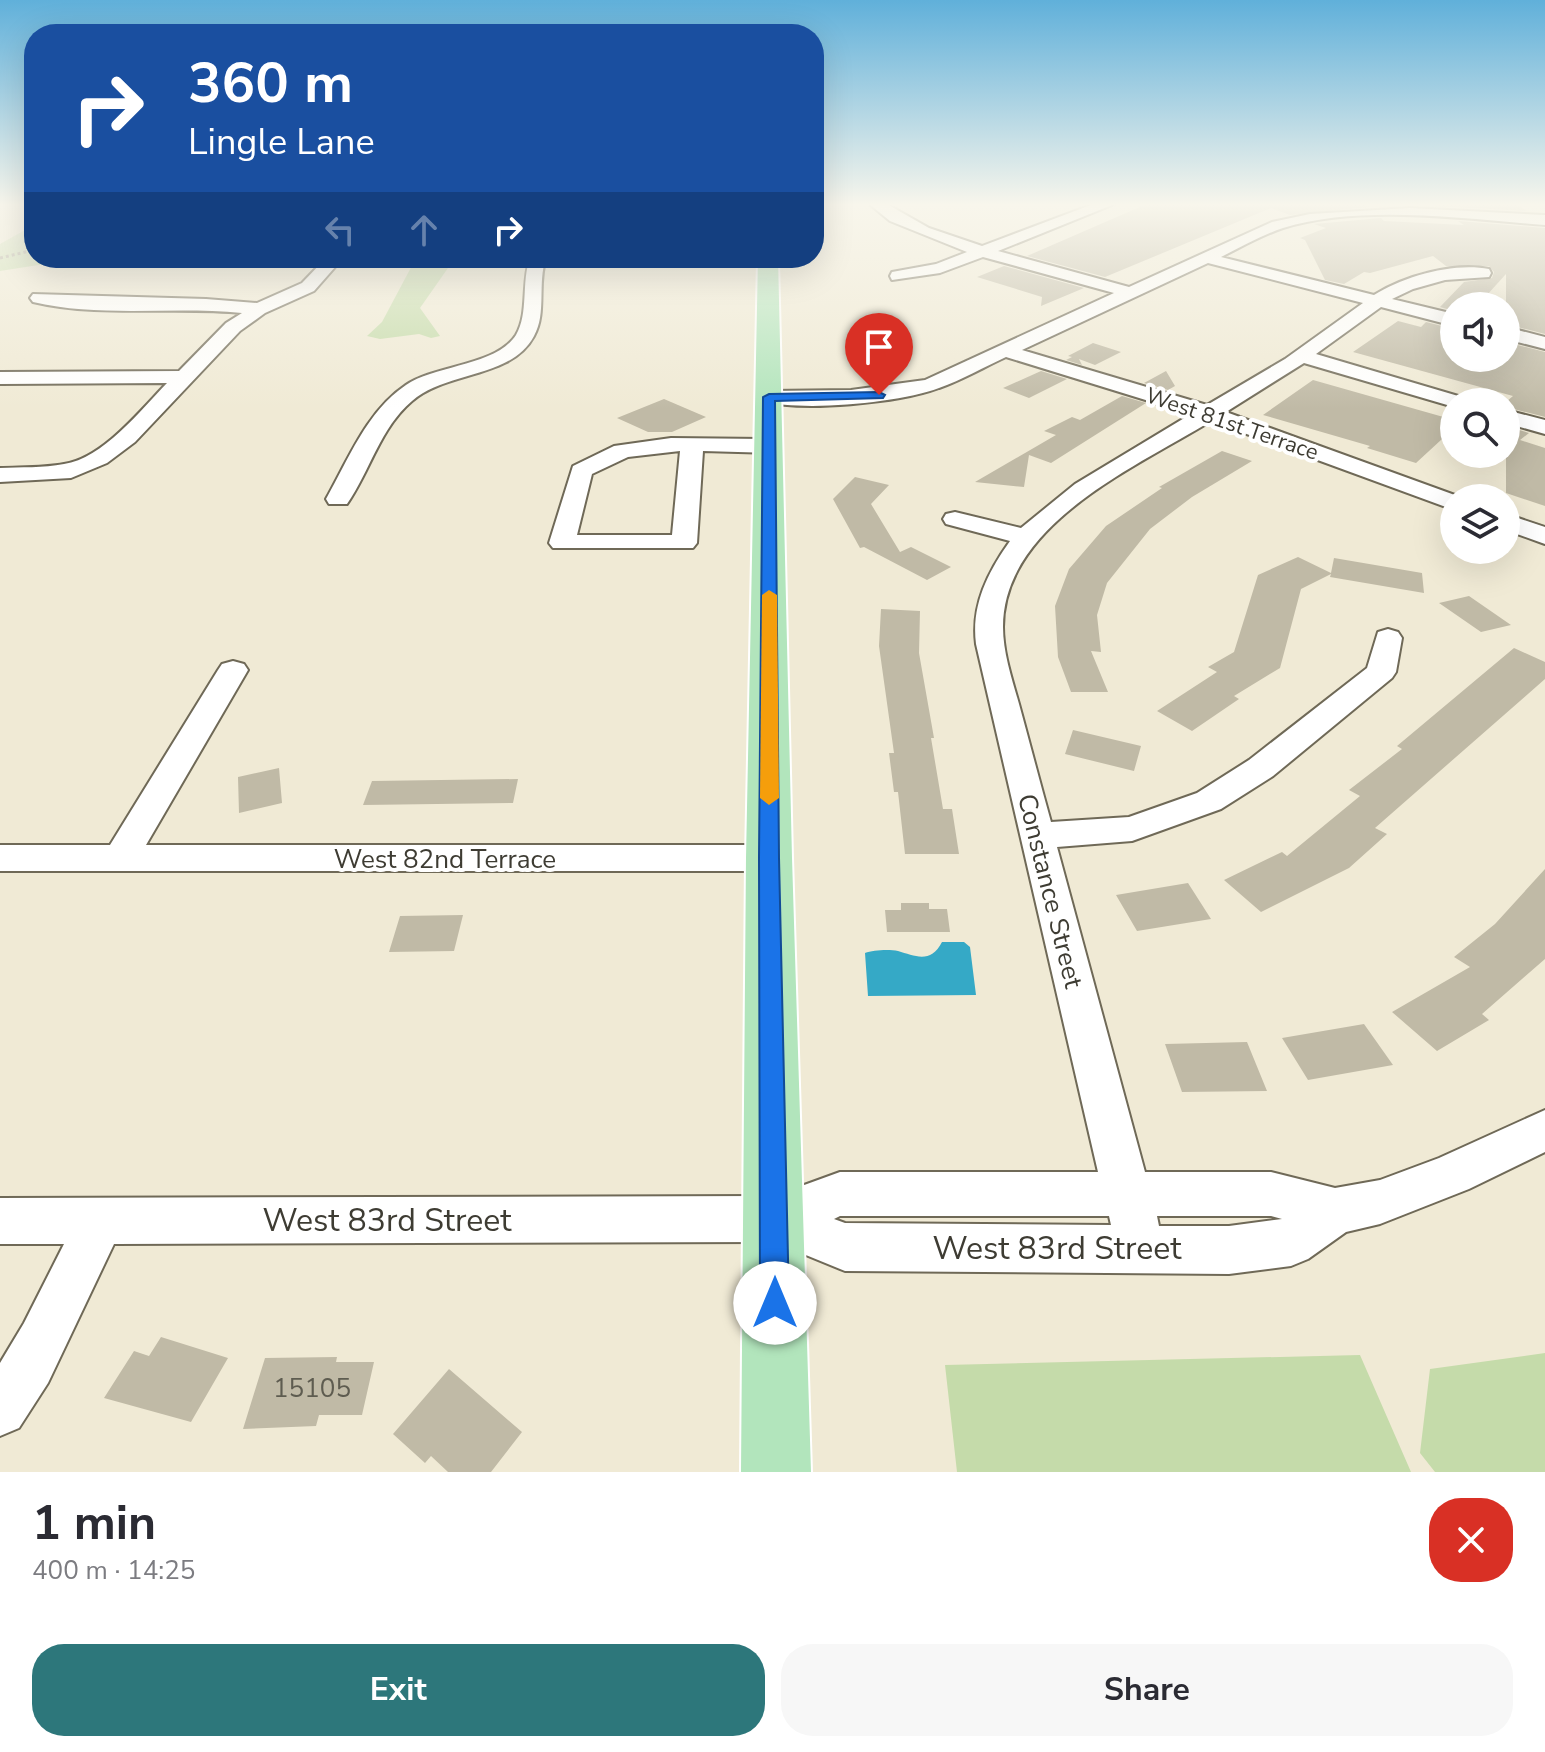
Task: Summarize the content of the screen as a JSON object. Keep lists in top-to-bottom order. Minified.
{"streets":{"street":["West 81st Terrace","West 82nd Terrace","Constance Street","West 83rd Street"]},"crossings":[["West 81st Terrace","Constance Street"],["Constance Street","West 83rd Street"]],"house_numbers":["15105"],"page":{"turn":["360 m","Lingle Lane"],"heading":["1 min","400 m · 14:25"],"buttons":["Exit","Share"]}}
